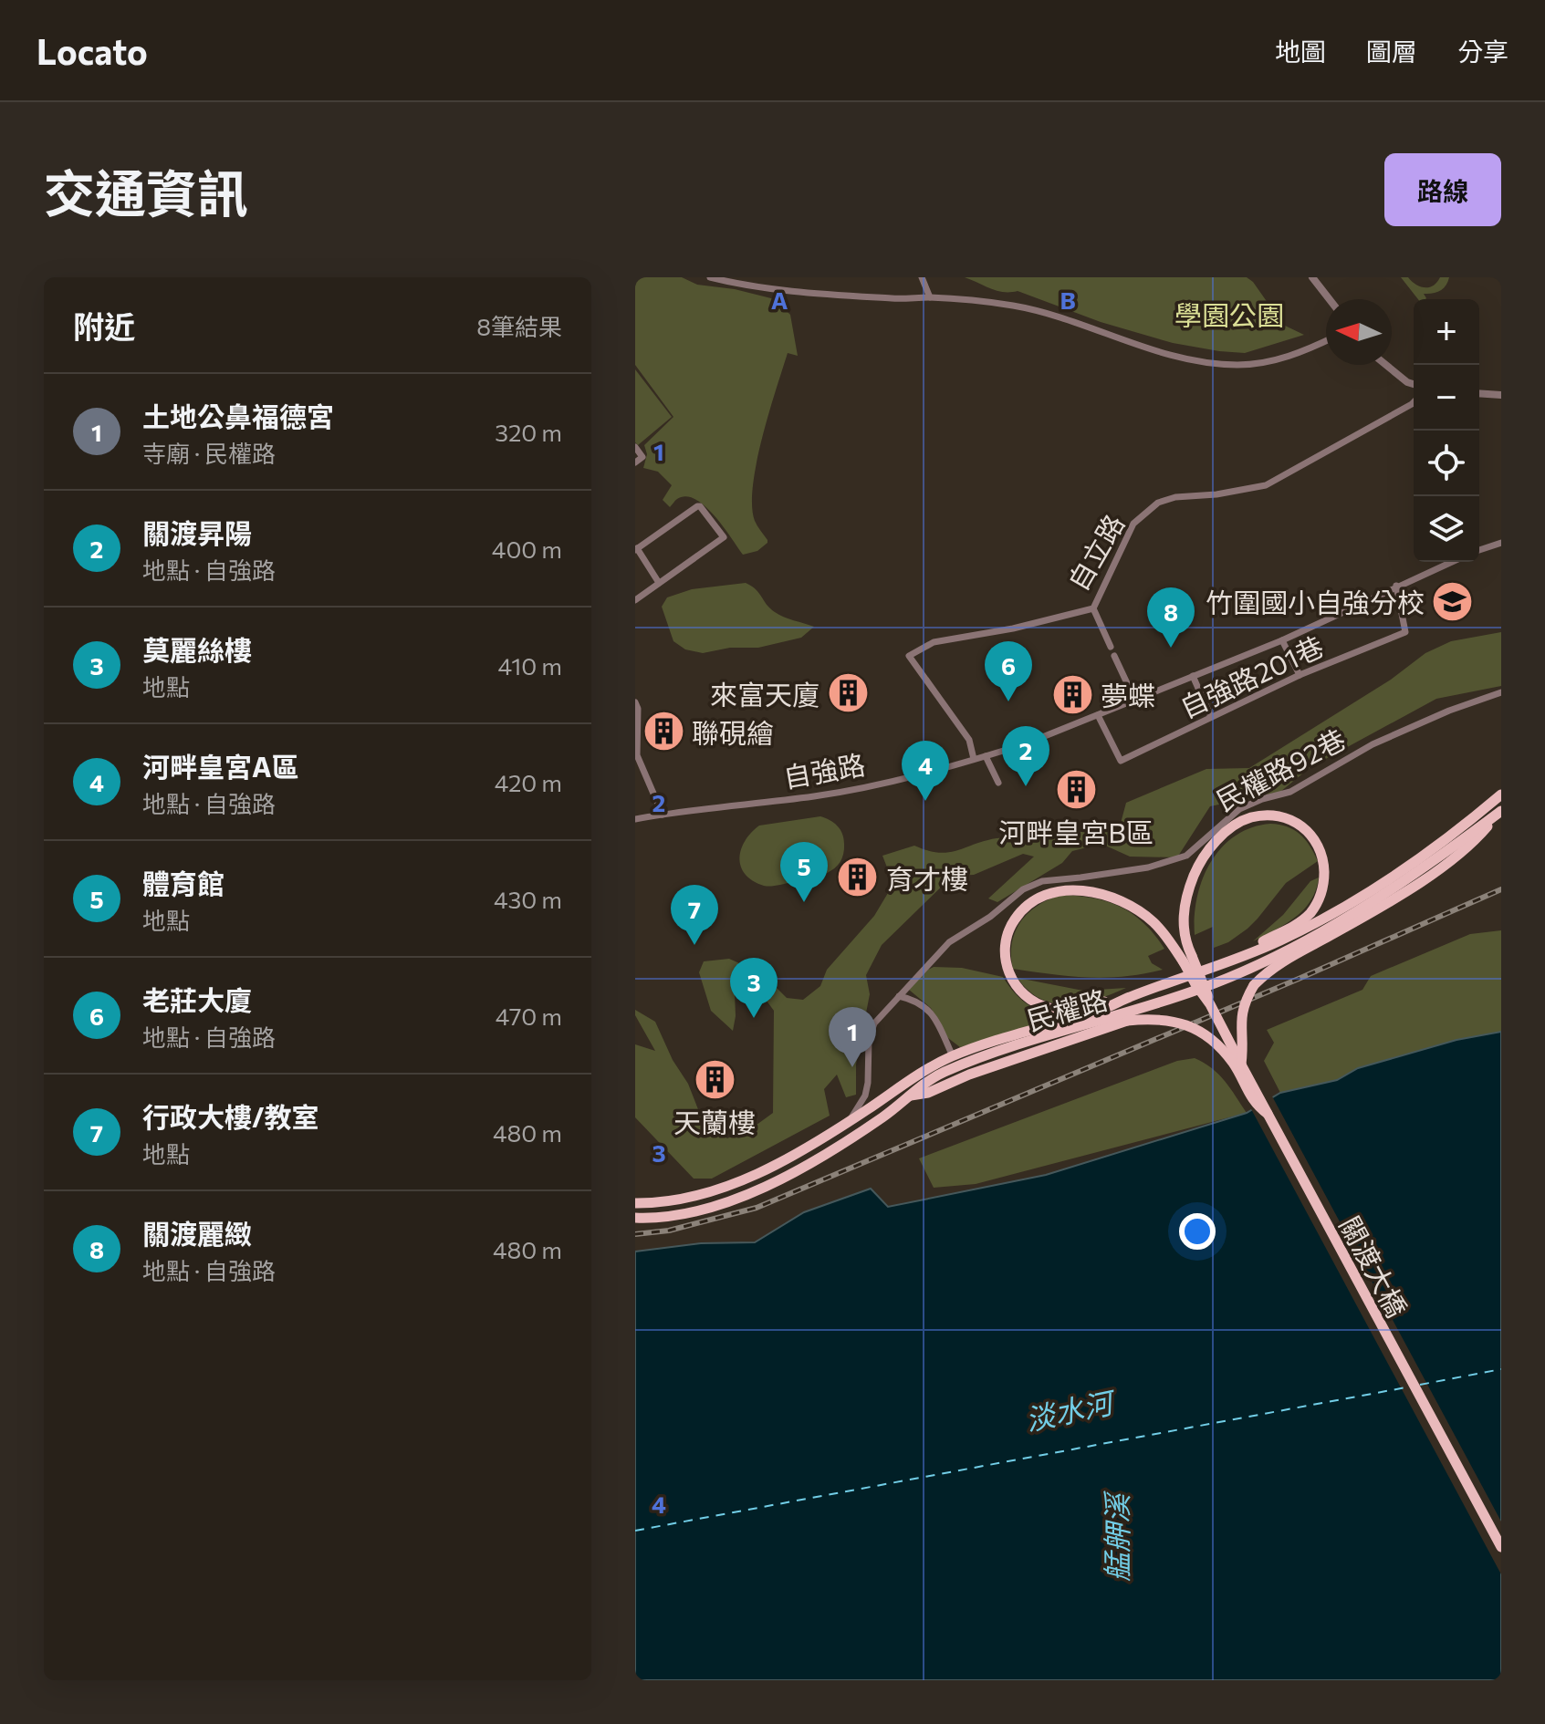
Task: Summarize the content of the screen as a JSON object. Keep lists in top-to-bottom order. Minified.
{"streets":{"main road":["民權路","關渡大橋"],"street":["自立路","自強路201巷","民權路92巷","自強路"]},"crossings":[["自立路","自強路"],["自強路201巷","自強路"],["民權路","關渡大橋"]],"water":["淡水河","艋舺溪"],"parks":["學園公園"],"places":{"school or university":["竹圍國小自強分校"],"building":["來富天廈","夢蝶","聯硯繪","河畔皇宮B區","育才樓","天蘭樓"]},"north":"left","page":{"header":"Locato","nav":["地圖","圖層","分享"],"title":"交通資訊","buttons":"路線","heading":["附近","8筆結果"],"map_buttons":["+","−"],"list":[{"mark":"1","name":"土地公鼻福德宮","note":"寺廟 · 民權路","value":"320 m"},{"mark":"2","name":"關渡昇陽","note":"地點 · 自強路","value":"400 m"},{"mark":"3","name":"莫麗絲樓","note":"地點","value":"410 m"},{"mark":"4","name":"河畔皇宮A區","note":"地點 · 自強路","value":"420 m"},{"mark":"5","name":"體育館","note":"地點","value":"430 m"},{"mark":"6","name":"老莊大廈","note":"地點 · 自強路","value":"470 m"},{"mark":"7","name":"行政大樓/教室","note":"地點","value":"480 m"},{"mark":"8","name":"關渡麗緻","note":"地點 · 自強路","value":"480 m"}],"pins":["8","6","2","4","5","7","3","1"]},"grid":{"columns":["A","B"],"rows":["1","2","3","4"]}}
